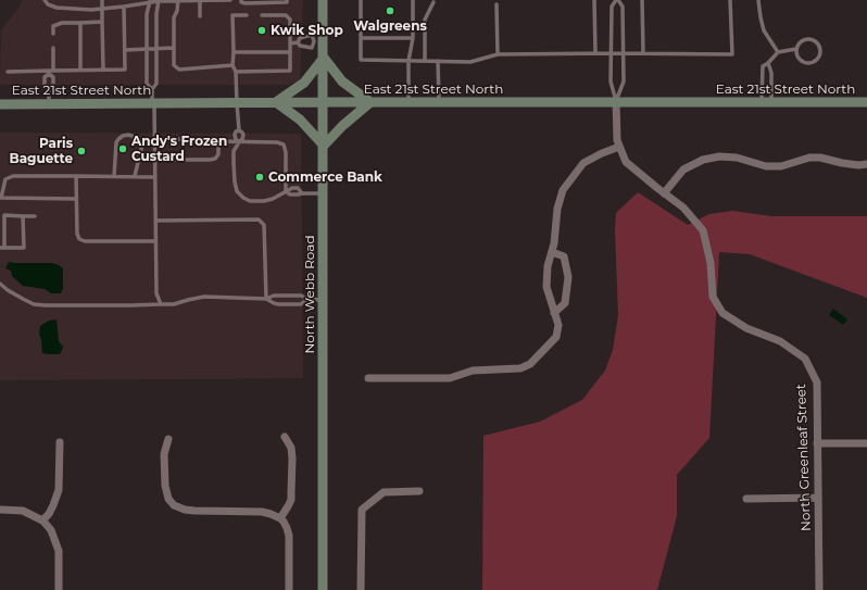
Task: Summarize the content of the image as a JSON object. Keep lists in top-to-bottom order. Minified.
{"streets":{"main road":["East 21st Street North","North Webb Road"],"street":["North Greenleaf Street"]},"crossings":[["East 21st Street North","North Webb Road"],["East 21st Street North","North Greenleaf Street"]],"places":["Walgreens","Kwik Shop","Andy's Frozen Custard","Paris Baguette","Commerce Bank"]}
